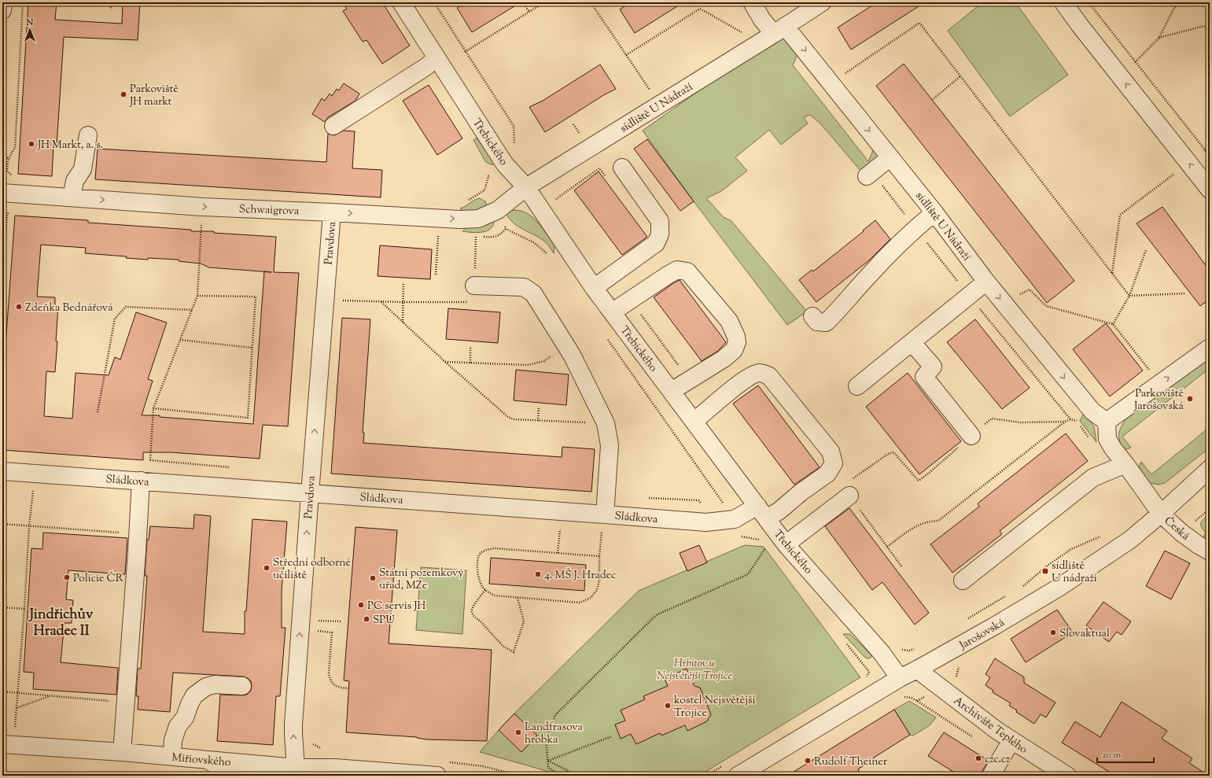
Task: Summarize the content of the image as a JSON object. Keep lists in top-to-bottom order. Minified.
{"streets":{"street":["sídliště U Nádraží","Třebického","Schwaigrova","Pravdova","Sládkova","Česká","Jarošovská","Archiváře Teplého","Miřiovského"]},"crossings":[["sídliště U Nádraží","Třebického"],["sídliště U Nádraží","Schwaigrova"],["Třebického","Schwaigrova"],["Třebického","Sládkova"],["Třebického","Jarošovská"],["Schwaigrova","Pravdova"],["Pravdova","Sládkova"],["Pravdova","Miřiovského"],["Česká","Jarošovská"],["Jarošovská","Archiváře Teplého"]],"one_way":["Schwaigrova","Pravdova"],"districts":["Jindřichův Hradec II"],"parks":["Hřbitov u Nejsvětější Trojice"],"places":{"other":["Parkoviště JH markt","JH Markt, a. s.","Zdeňka Bednářová","Parkoviště Jarošovská","Střední odborné učiliště","4. MŠ J. Hradec","Policie ČR","Státní pozemkový úřad, MZe","PC servis JH","SPÚ","Slovaktual","kostel Nejsvětější Trojice","Landfrasova hrobka","czc.cz","Rudolf Theiner"],"transit":["sídliště U nádraží"]},"scale_bar":"20 m","north":"top"}
